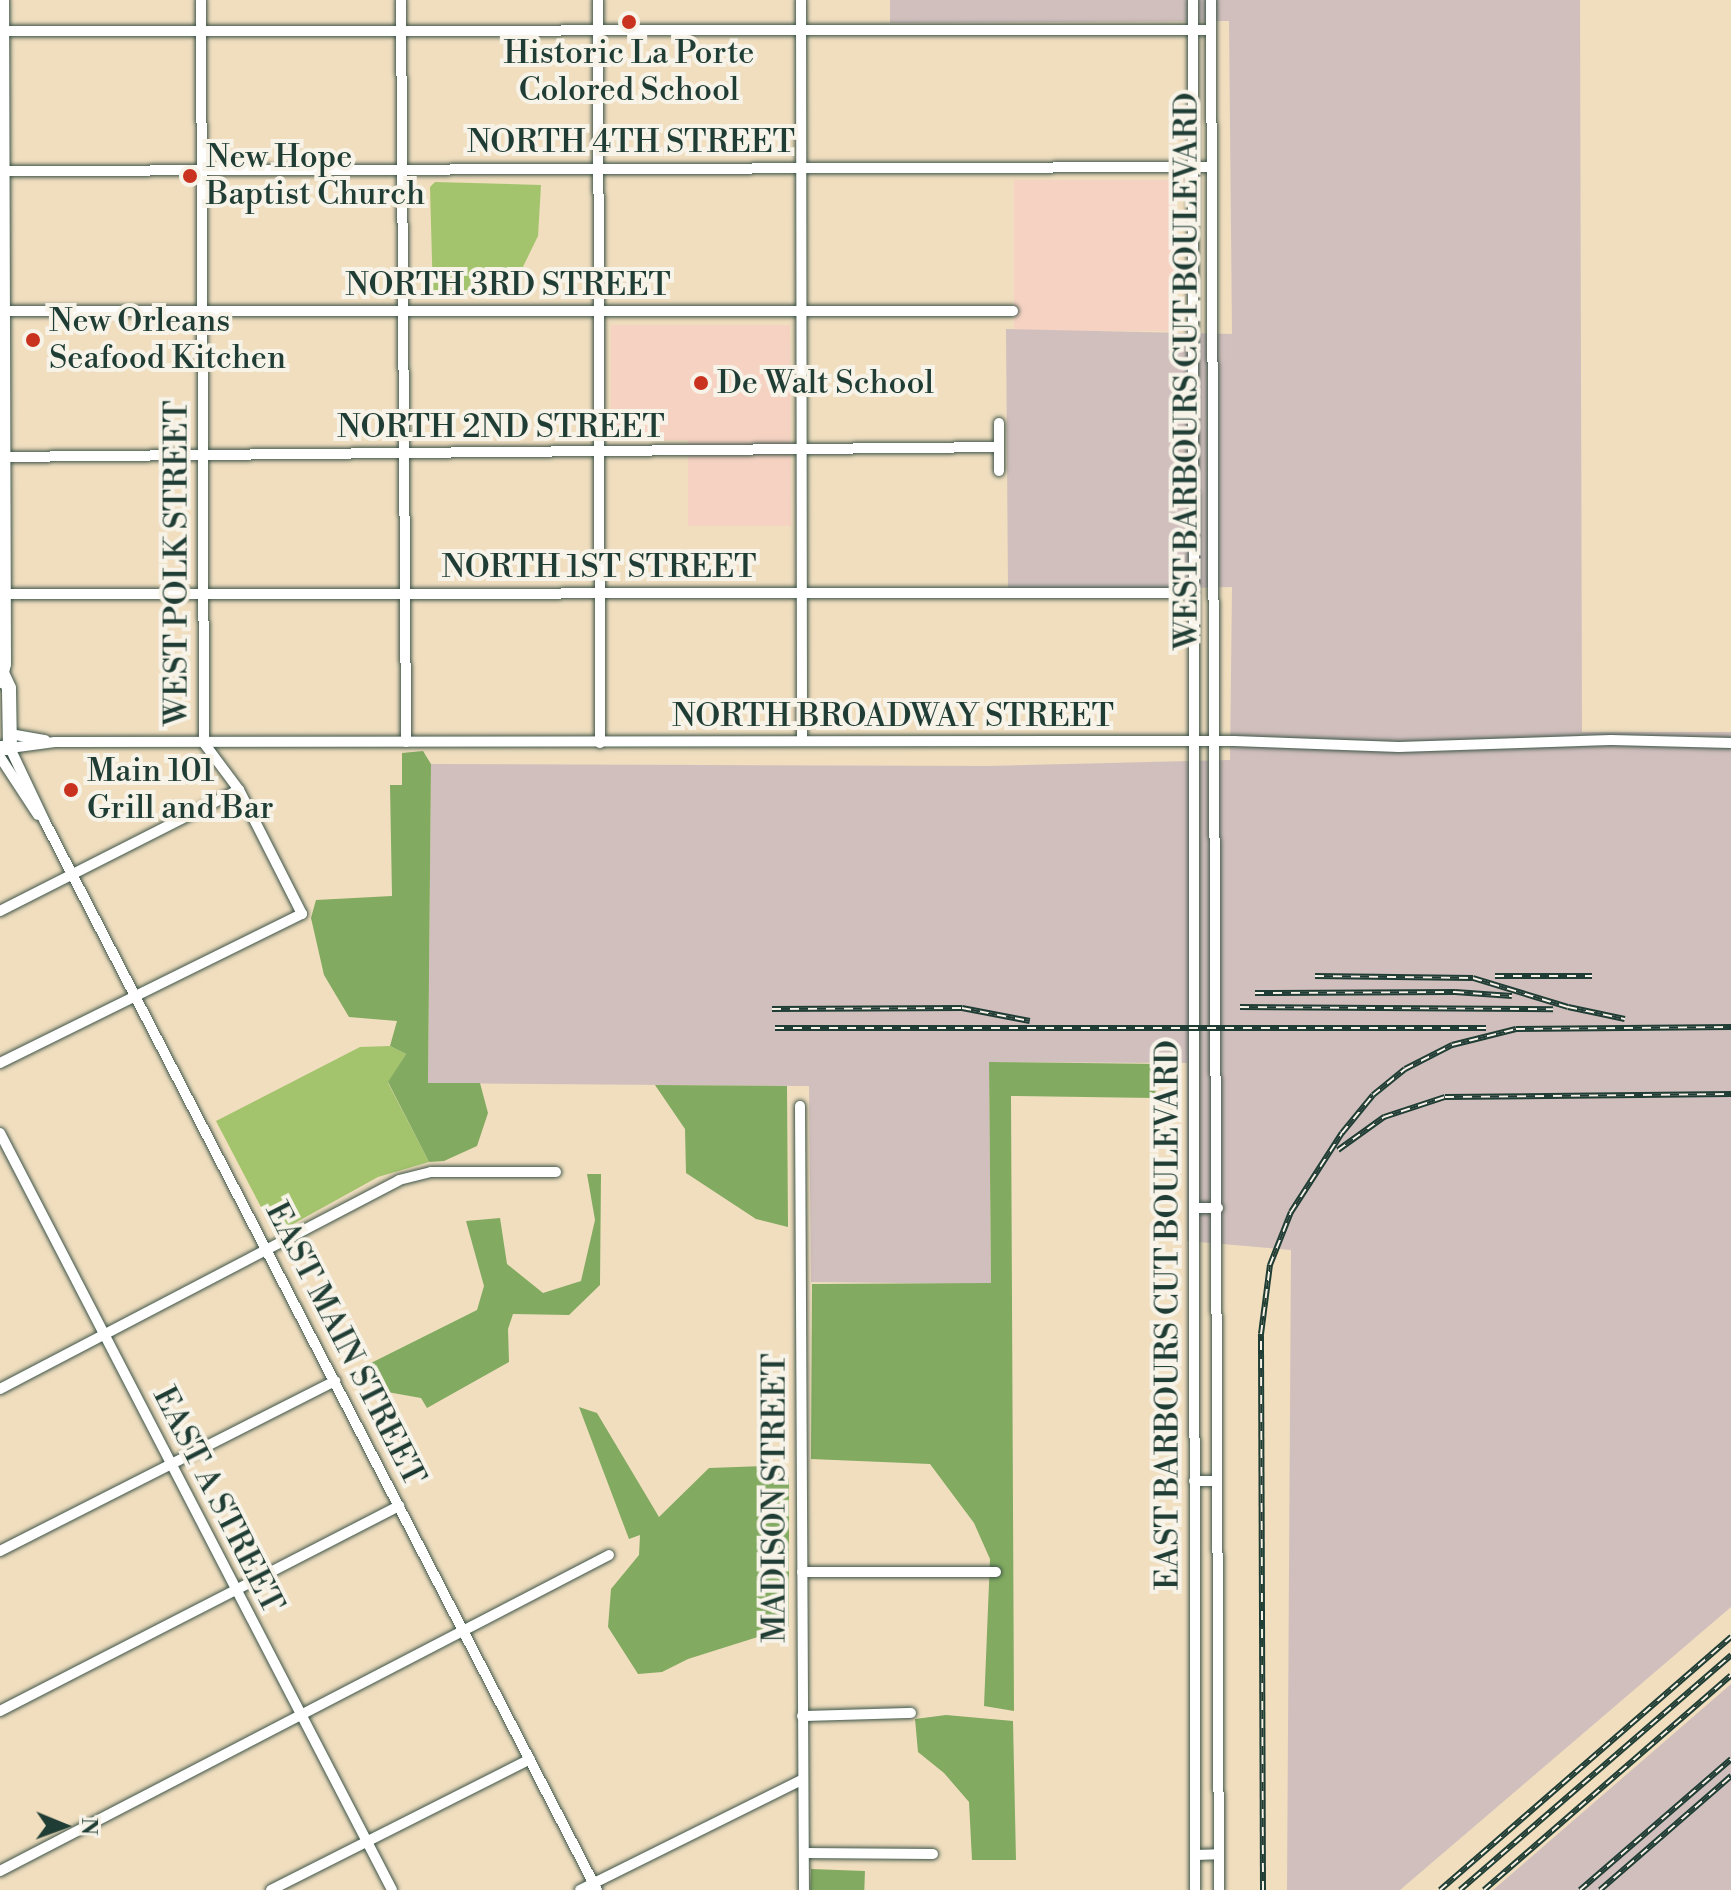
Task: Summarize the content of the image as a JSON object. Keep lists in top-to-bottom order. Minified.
{"streets":{"street":["NORTH 4TH STREET","NORTH 3RD STREET","WEST BARBOURS CUT BOULEVARD","NORTH 2ND STREET","WEST POLK STREET","NORTH 1ST STREET","NORTH BROADWAY STREET","EAST BARBOURS CUT BOULEVARD","EAST MAIN STREET","MADISON STREET","EAST A STREET"]},"crossings":[["NORTH 4TH STREET","WEST BARBOURS CUT BOULEVARD"],["NORTH 4TH STREET","WEST POLK STREET"],["NORTH 3RD STREET","WEST POLK STREET"],["WEST BARBOURS CUT BOULEVARD","NORTH 1ST STREET"],["WEST BARBOURS CUT BOULEVARD","NORTH BROADWAY STREET"],["WEST BARBOURS CUT BOULEVARD","EAST BARBOURS CUT BOULEVARD"],["NORTH 2ND STREET","WEST POLK STREET"],["WEST POLK STREET","NORTH 1ST STREET"],["WEST POLK STREET","NORTH BROADWAY STREET"],["NORTH BROADWAY STREET","EAST BARBOURS CUT BOULEVARD"],["NORTH BROADWAY STREET","EAST MAIN STREET"]],"places":["Historic La Porte Colored School","New Hope Baptist Church","New Orleans Seafood Kitchen","De Walt School","Main 101 Grill and Bar"],"north":"right"}
